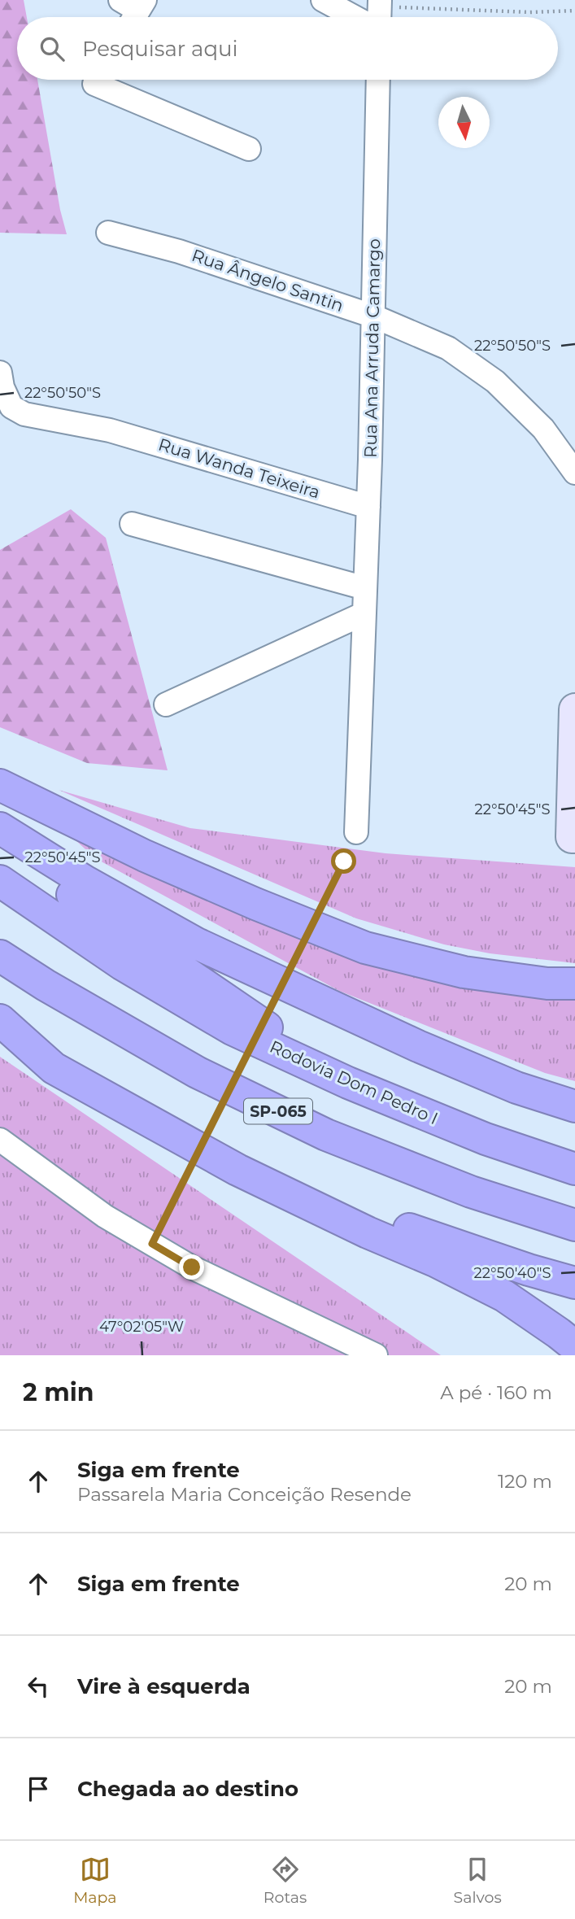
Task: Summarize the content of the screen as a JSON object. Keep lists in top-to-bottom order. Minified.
{"streets":{"highway":["Rodovia Dom Pedro I","SP-065"],"street":["Rua Ângelo Santin","Rua Ana Arruda Camargo","Rua Wanda Teixeira"]},"crossings":[["Rua Ângelo Santin","Rua Ana Arruda Camargo"],["Rua Ana Arruda Camargo","Rua Wanda Teixeira"]],"north":"bottom","page":{"search":"Pesquisar aqui","heading":["2 min","A pé · 160 m"],"list":[["Siga em frente","Passarela Maria Conceição Resende","120 m"],["Siga em frente","20 m"],["Vire à esquerda","20 m"],"Chegada ao destino"],"nav":["Mapa","Rotas","Salvos"]},"coordinates":["22°50'50\"S","22°50'45\"S","22°50'40\"S","47°02'05\"W"]}
